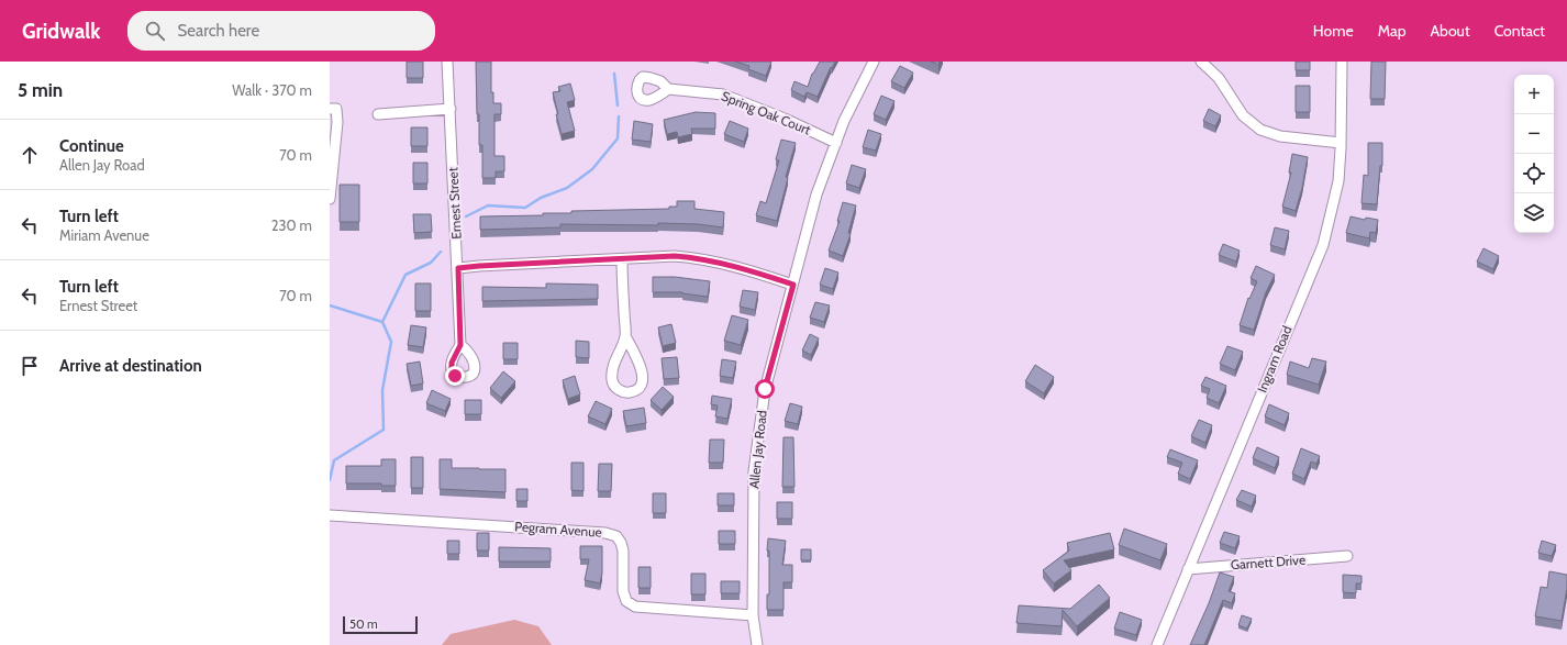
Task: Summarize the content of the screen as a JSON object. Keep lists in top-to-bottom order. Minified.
{"streets":{"street":["Spring Oak Court","Ernest Street","Ingram Road","Allen Jay Road","Pegram Avenue","Garnett Drive"]},"crossings":[["Spring Oak Court","Allen Jay Road"],["Ingram Road","Garnett Drive"],["Allen Jay Road","Pegram Avenue"]],"scale_bar":"50 m","page":{"header":"Gridwalk","search":"Search here","nav":["Home","Map","About","Contact"],"heading":["5 min","Walk · 370 m"],"map_buttons":["+","−"],"list":[["Continue","Allen Jay Road","70 m"],["Turn left","Miriam Avenue","230 m"],["Turn left","Ernest Street","70 m"],"Arrive at destination"],"scale":"50 m"}}
